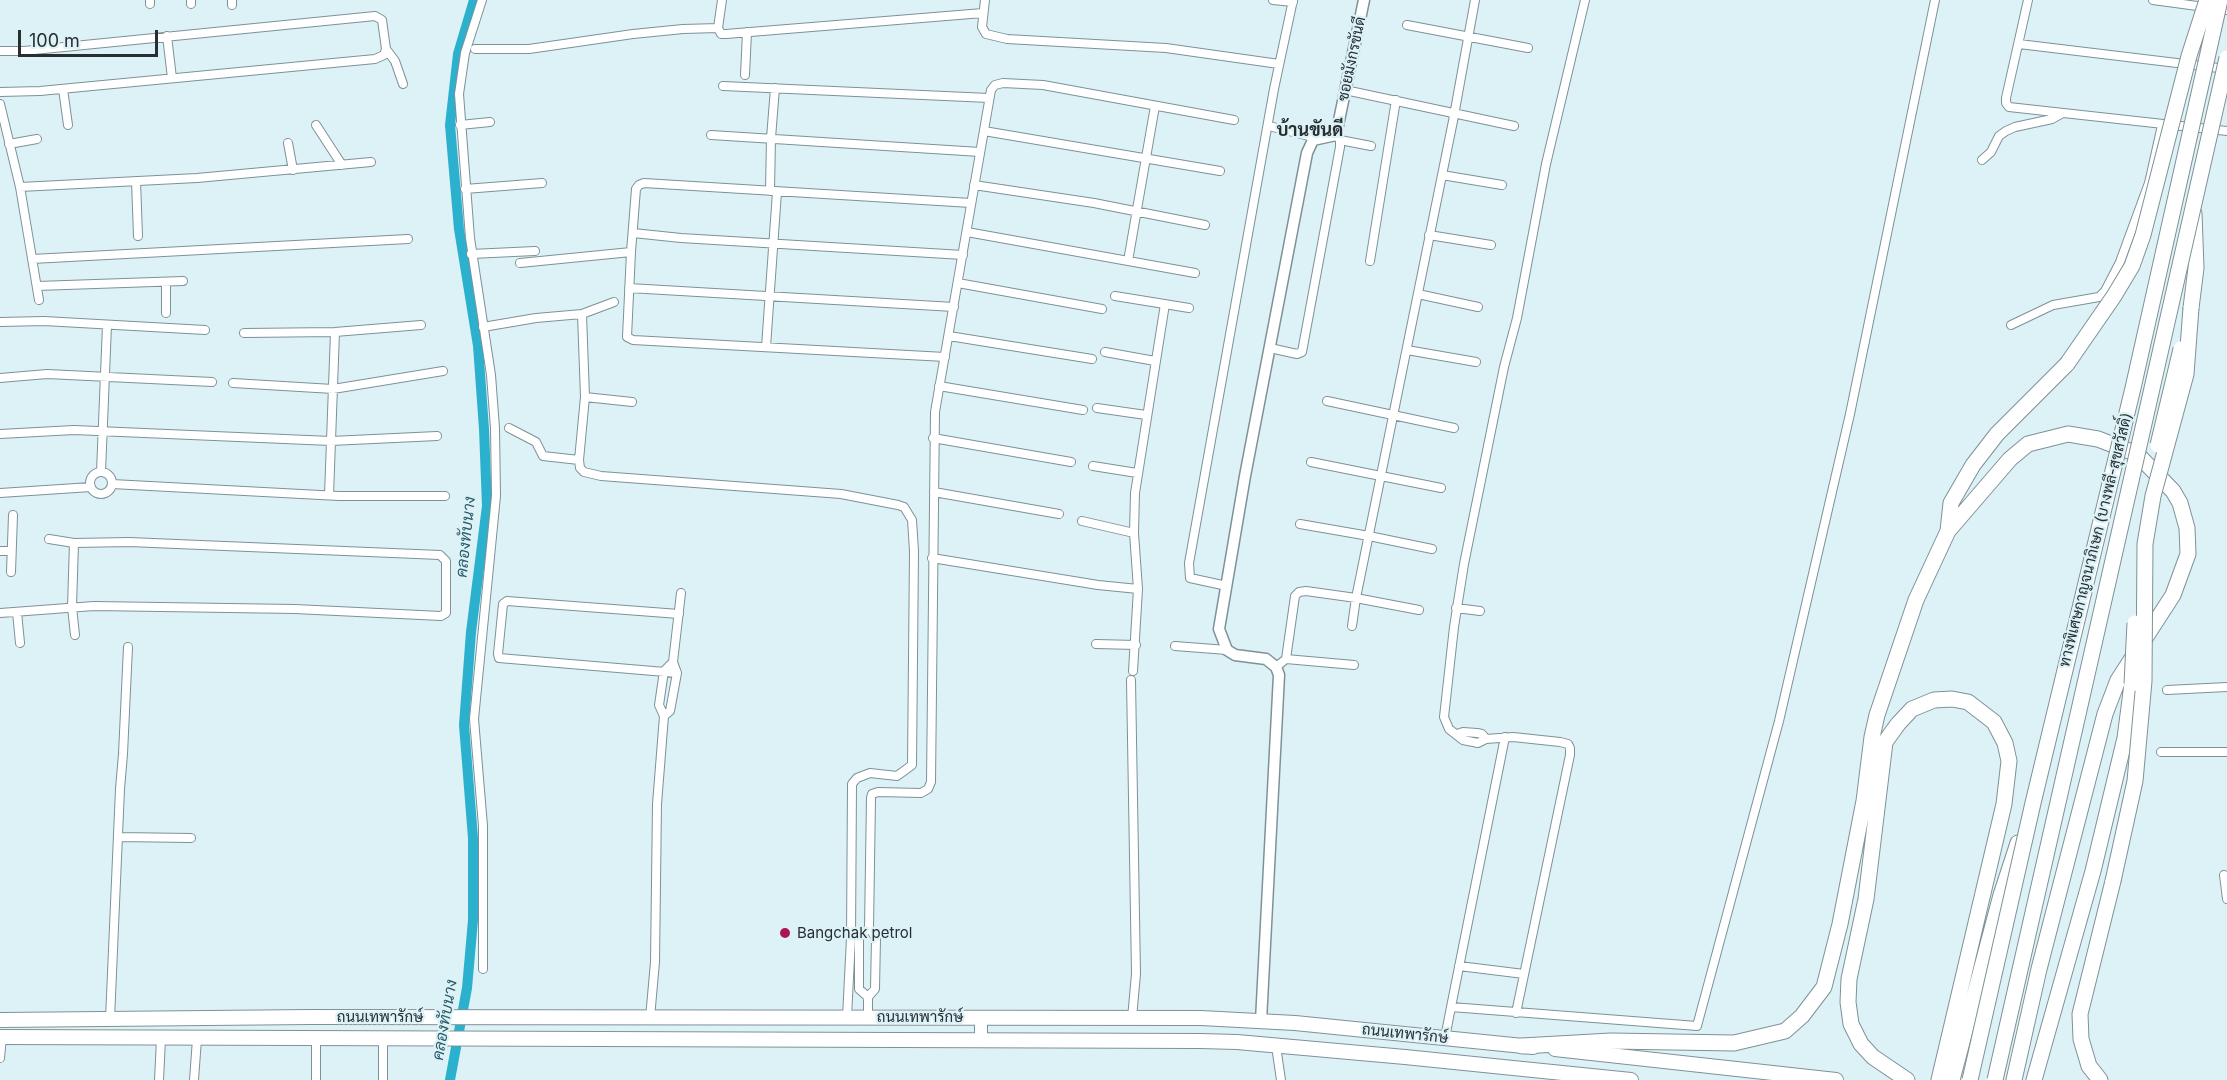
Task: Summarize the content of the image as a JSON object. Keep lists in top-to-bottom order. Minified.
{"streets":{"highway":["ทางพิเศษกาญจนาภิเษก (บางพลี-สุขสวัสดิ์)"],"main road":["ถนนเทพารักษ์"],"street":["ซอยมังกรขันดี"]},"districts":["บ้านขันดี"],"water":["คลองทับนาง"],"places":["Bangchak petrol"],"scale_bar":"100 m"}
